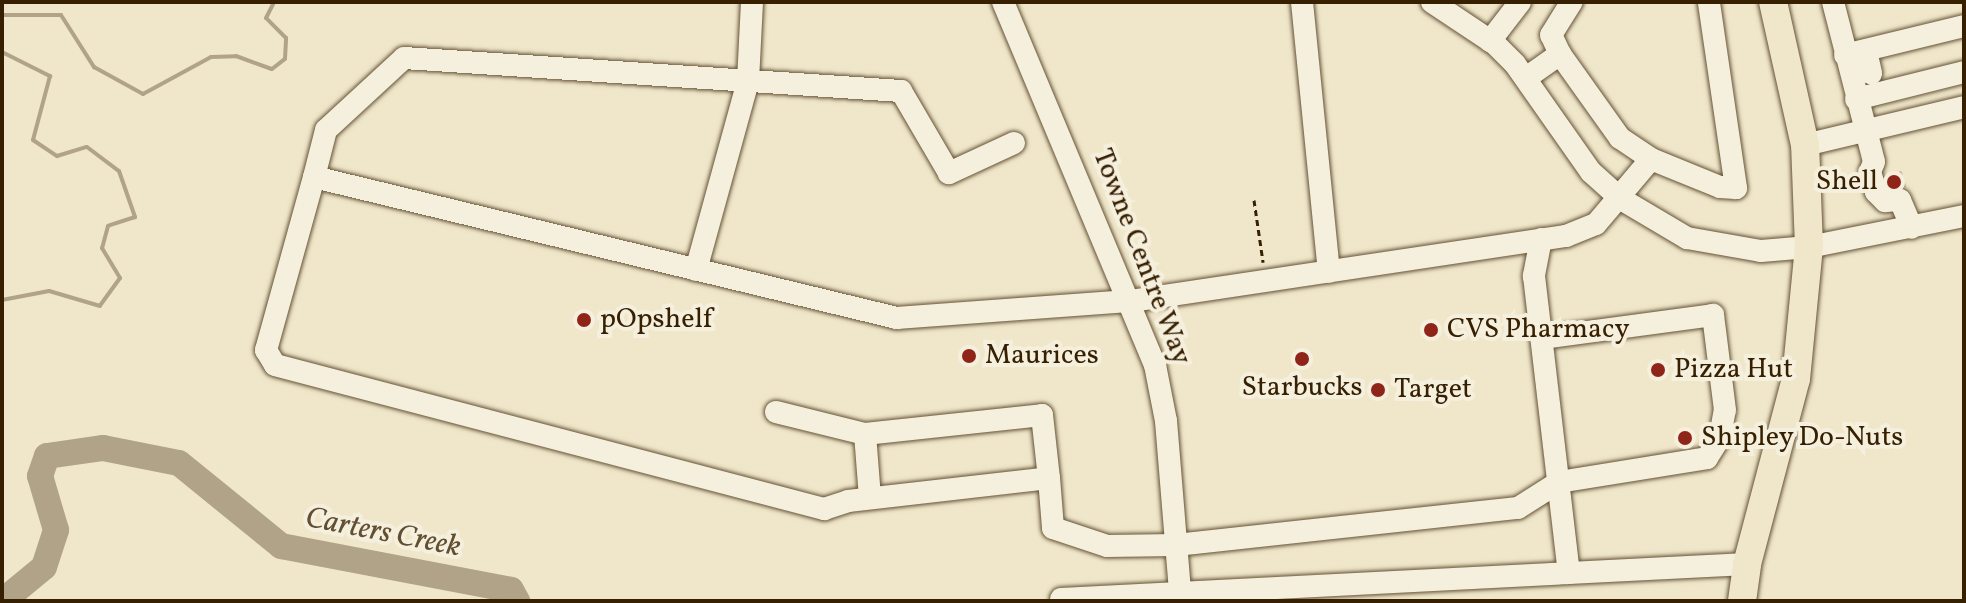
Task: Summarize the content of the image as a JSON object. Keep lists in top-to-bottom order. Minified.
{"streets":{"street":["Towne Centre Way"]},"water":["Carters Creek"],"places":["Shell","pOpshelf","CVS Pharmacy","Maurices","Starbucks","Pizza Hut","Target","Shipley Do-Nuts"]}
